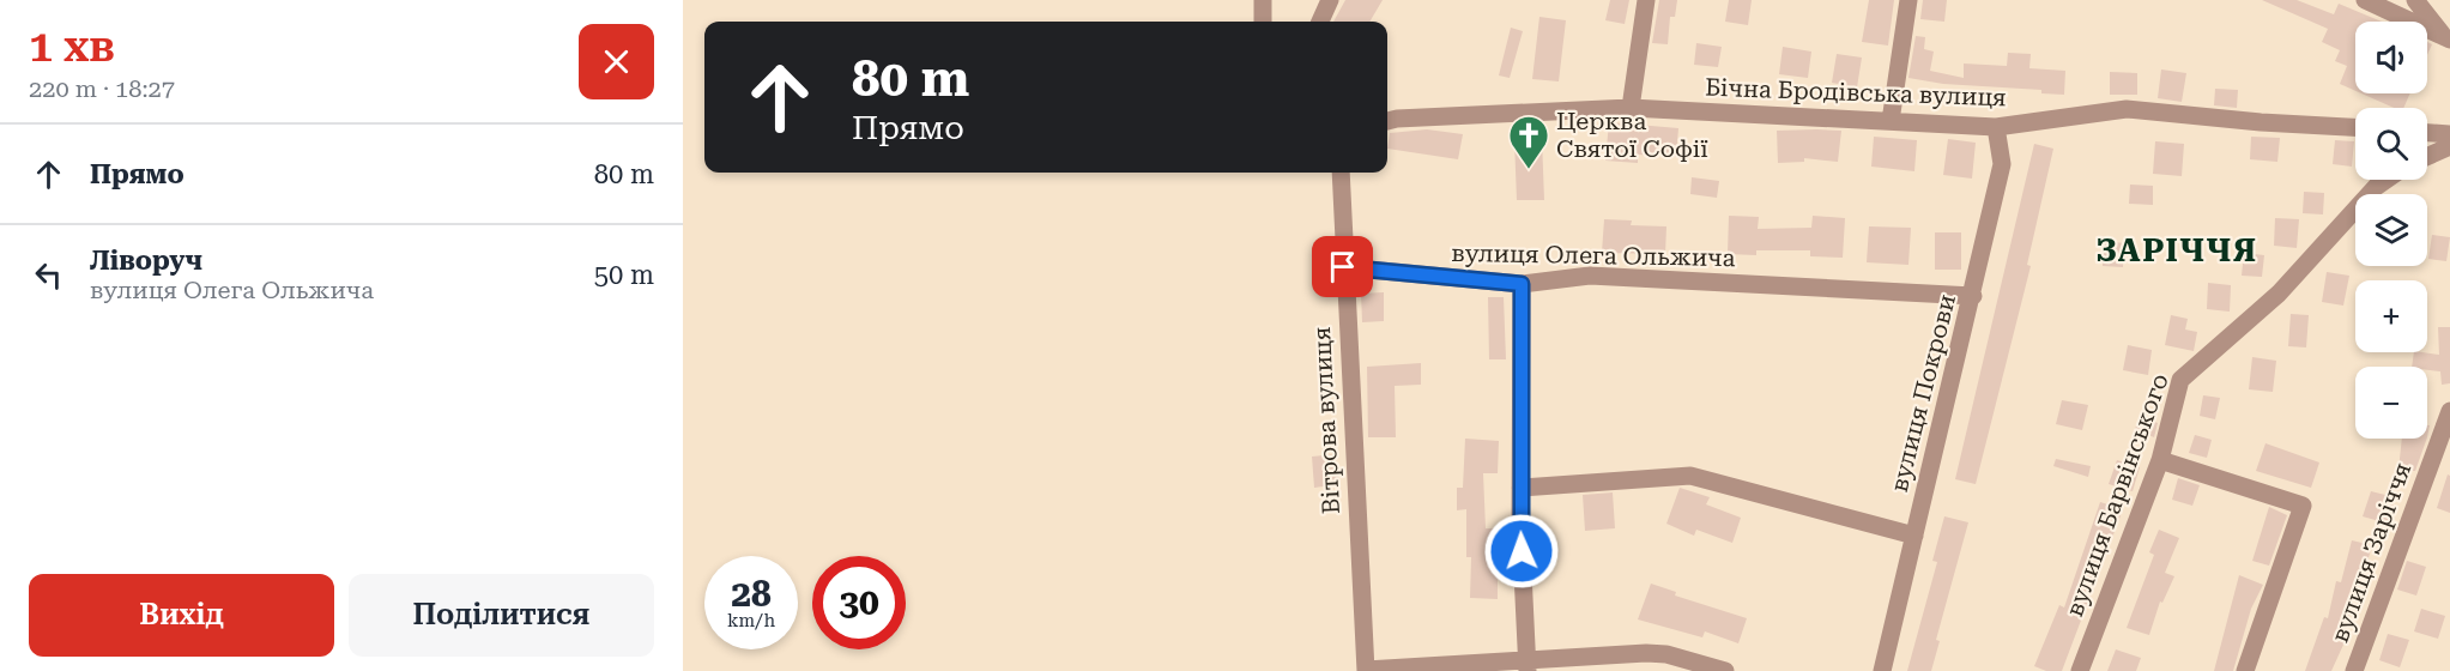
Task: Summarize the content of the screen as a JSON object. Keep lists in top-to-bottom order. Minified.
{"streets":{"street":["Бічна Бродівська вулиця","вулиця Олега Ольжича","вулиця Покрови","Вітрова вулиця","вулиця Барвінського","вулиця Заріччя"]},"crossings":[["Бічна Бродівська вулиця","вулиця Покрови"],["вулиця Олега Ольжича","вулиця Покрови"],["вулиця Олега Ольжича","Вітрова вулиця"]],"districts":["ЗАРІЧЧЯ"],"places":{"church":["Церква Святої Софії"]},"page":{"heading":["1 хв","220 m · 18:27"],"map_buttons":["+","−"],"turn":["80 m","Прямо"],"list":[{"name":"Прямо","value":"80 m"},{"name":"Ліворуч","note":"вулиця Олега Ольжича","value":"50 m"}],"speed":"28 km/h","limit":"30","buttons":["Вихід","Поділитися"]}}
